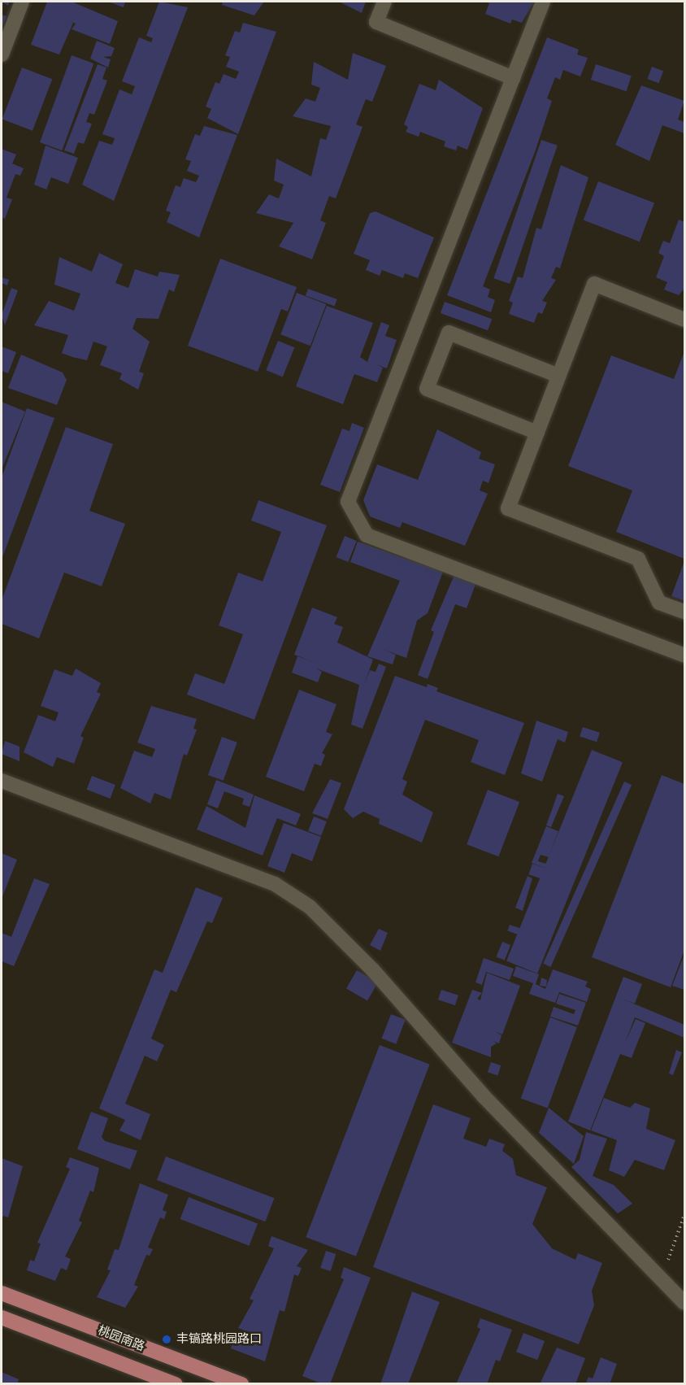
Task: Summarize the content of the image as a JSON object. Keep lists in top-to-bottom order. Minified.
{"streets":{"main road":["桃园南路"]},"places":["丰镐路桃园路口"]}
